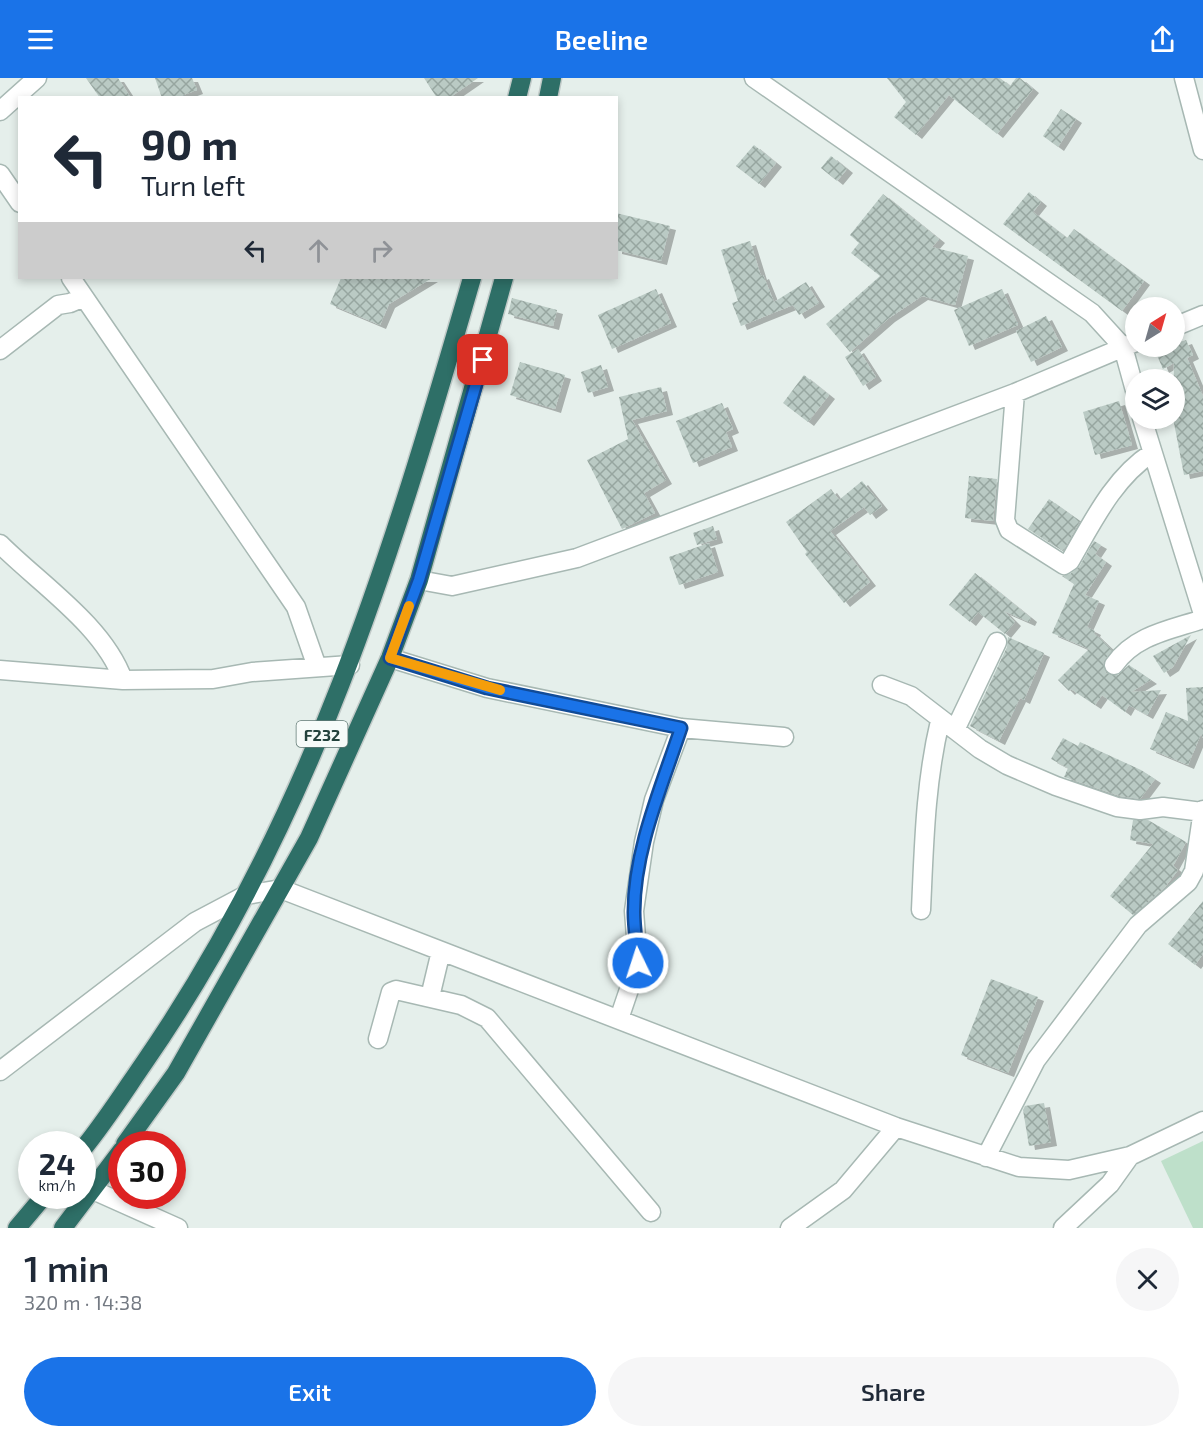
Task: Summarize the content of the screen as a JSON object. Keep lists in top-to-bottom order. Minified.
{"streets":{"highway":["F232"]},"north":"top right","page":{"header":"Beeline","turn":["90 m","Turn left"],"speed":"24 km/h","limit":"30","heading":["1 min","320 m · 14:38"],"buttons":["Exit","Share"]}}
